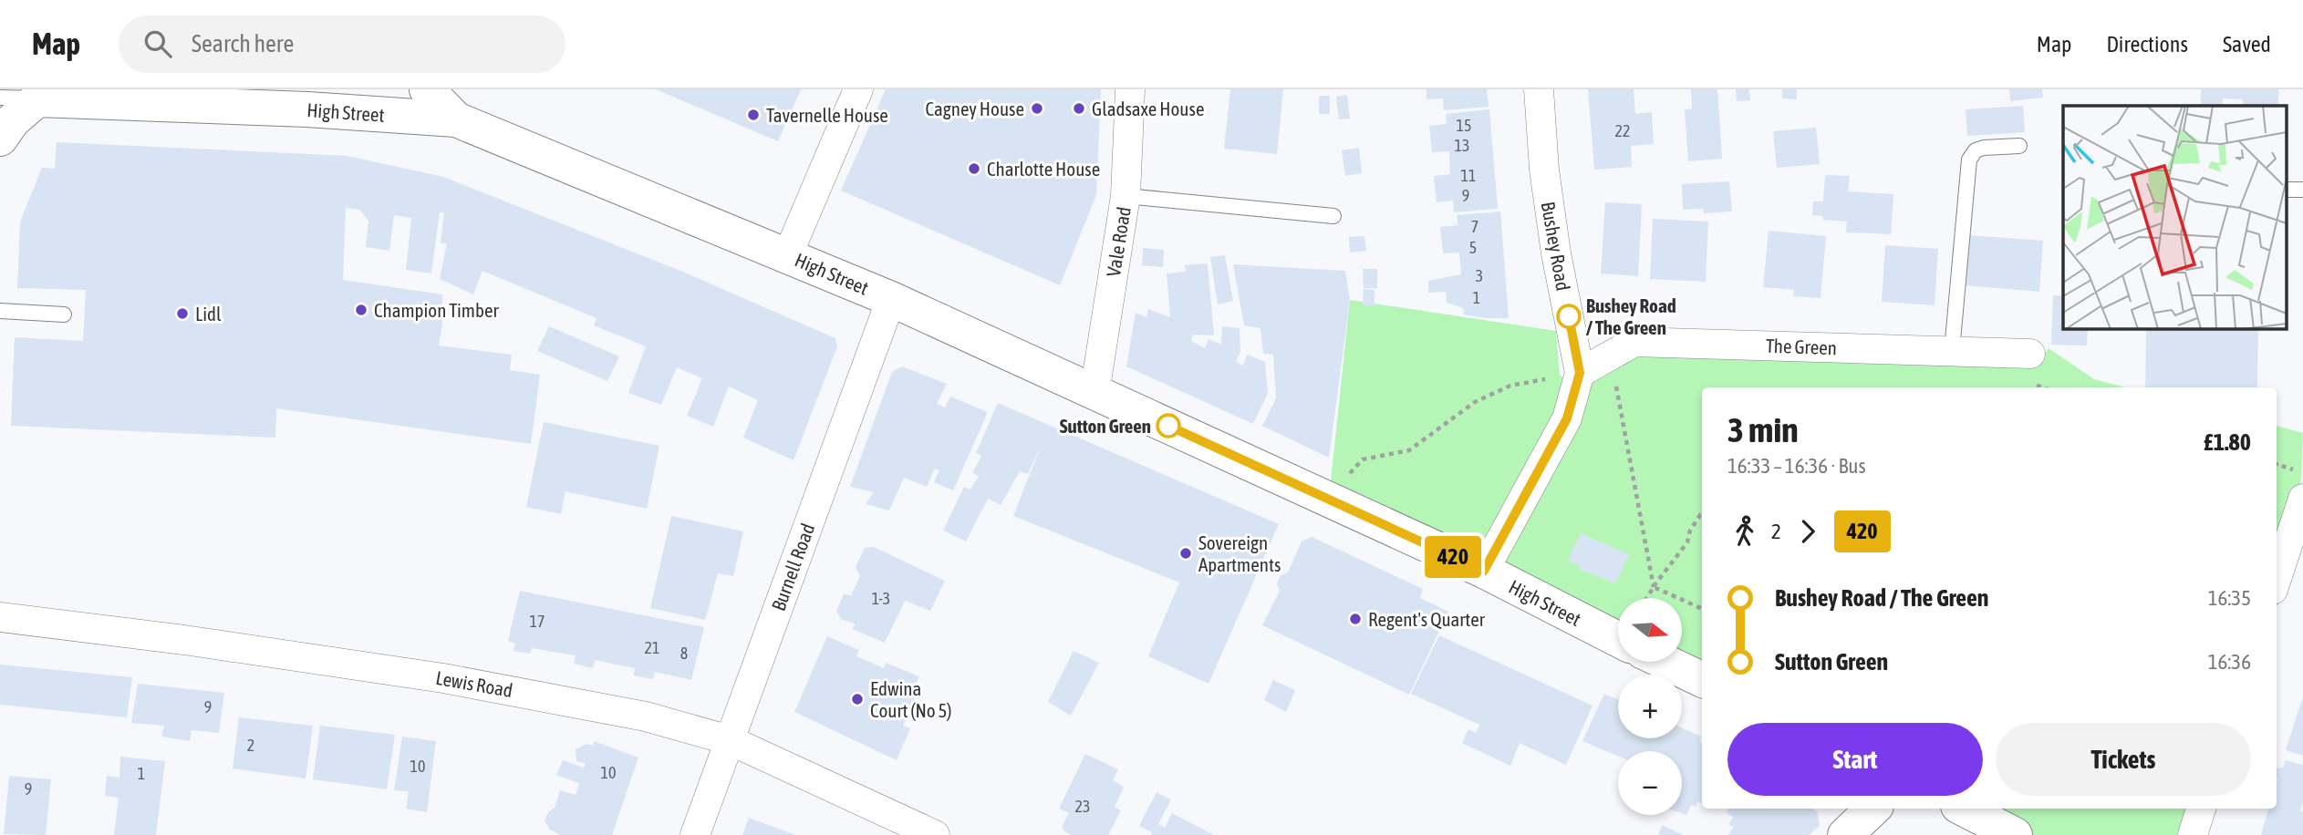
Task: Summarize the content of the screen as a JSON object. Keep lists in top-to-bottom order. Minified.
{"streets":{"main road":["High Street"],"street":["Vale Road","Bushey Road","The Green","Burnell Road","Lewis Road"]},"crossings":[["High Street","Vale Road"],["High Street","Bushey Road"],["High Street","Burnell Road"],["Bushey Road","The Green"],["Burnell Road","Lewis Road"]],"places":["Cagney House","Gladsaxe House","Tavernelle House","Charlotte House","Champion Timber","Lidl","Bushey Road / The Green","Sutton Green","Sovereign Apartments","Regent's Quarter","Edwina Court (No 5)"],"lines":["bus line 420"],"house_numbers":["15","22","13","11","9","7","5","3","1","1-3","17","21","8","9","2","10","10","1","9","23"],"north":"right","page":{"header":"Map","search":"Search here","nav":["Map","Directions","Saved"],"on_map":"420","heading":["3 min","16:33 – 16:36 · Bus","£1.80"],"legs":["2","420"],"list":[{"name":"Bushey Road / The Green","value":"16:35"},{"name":"Sutton Green","value":"16:36"}],"map_buttons":["+","−"],"buttons":["Start","Tickets"]}}
